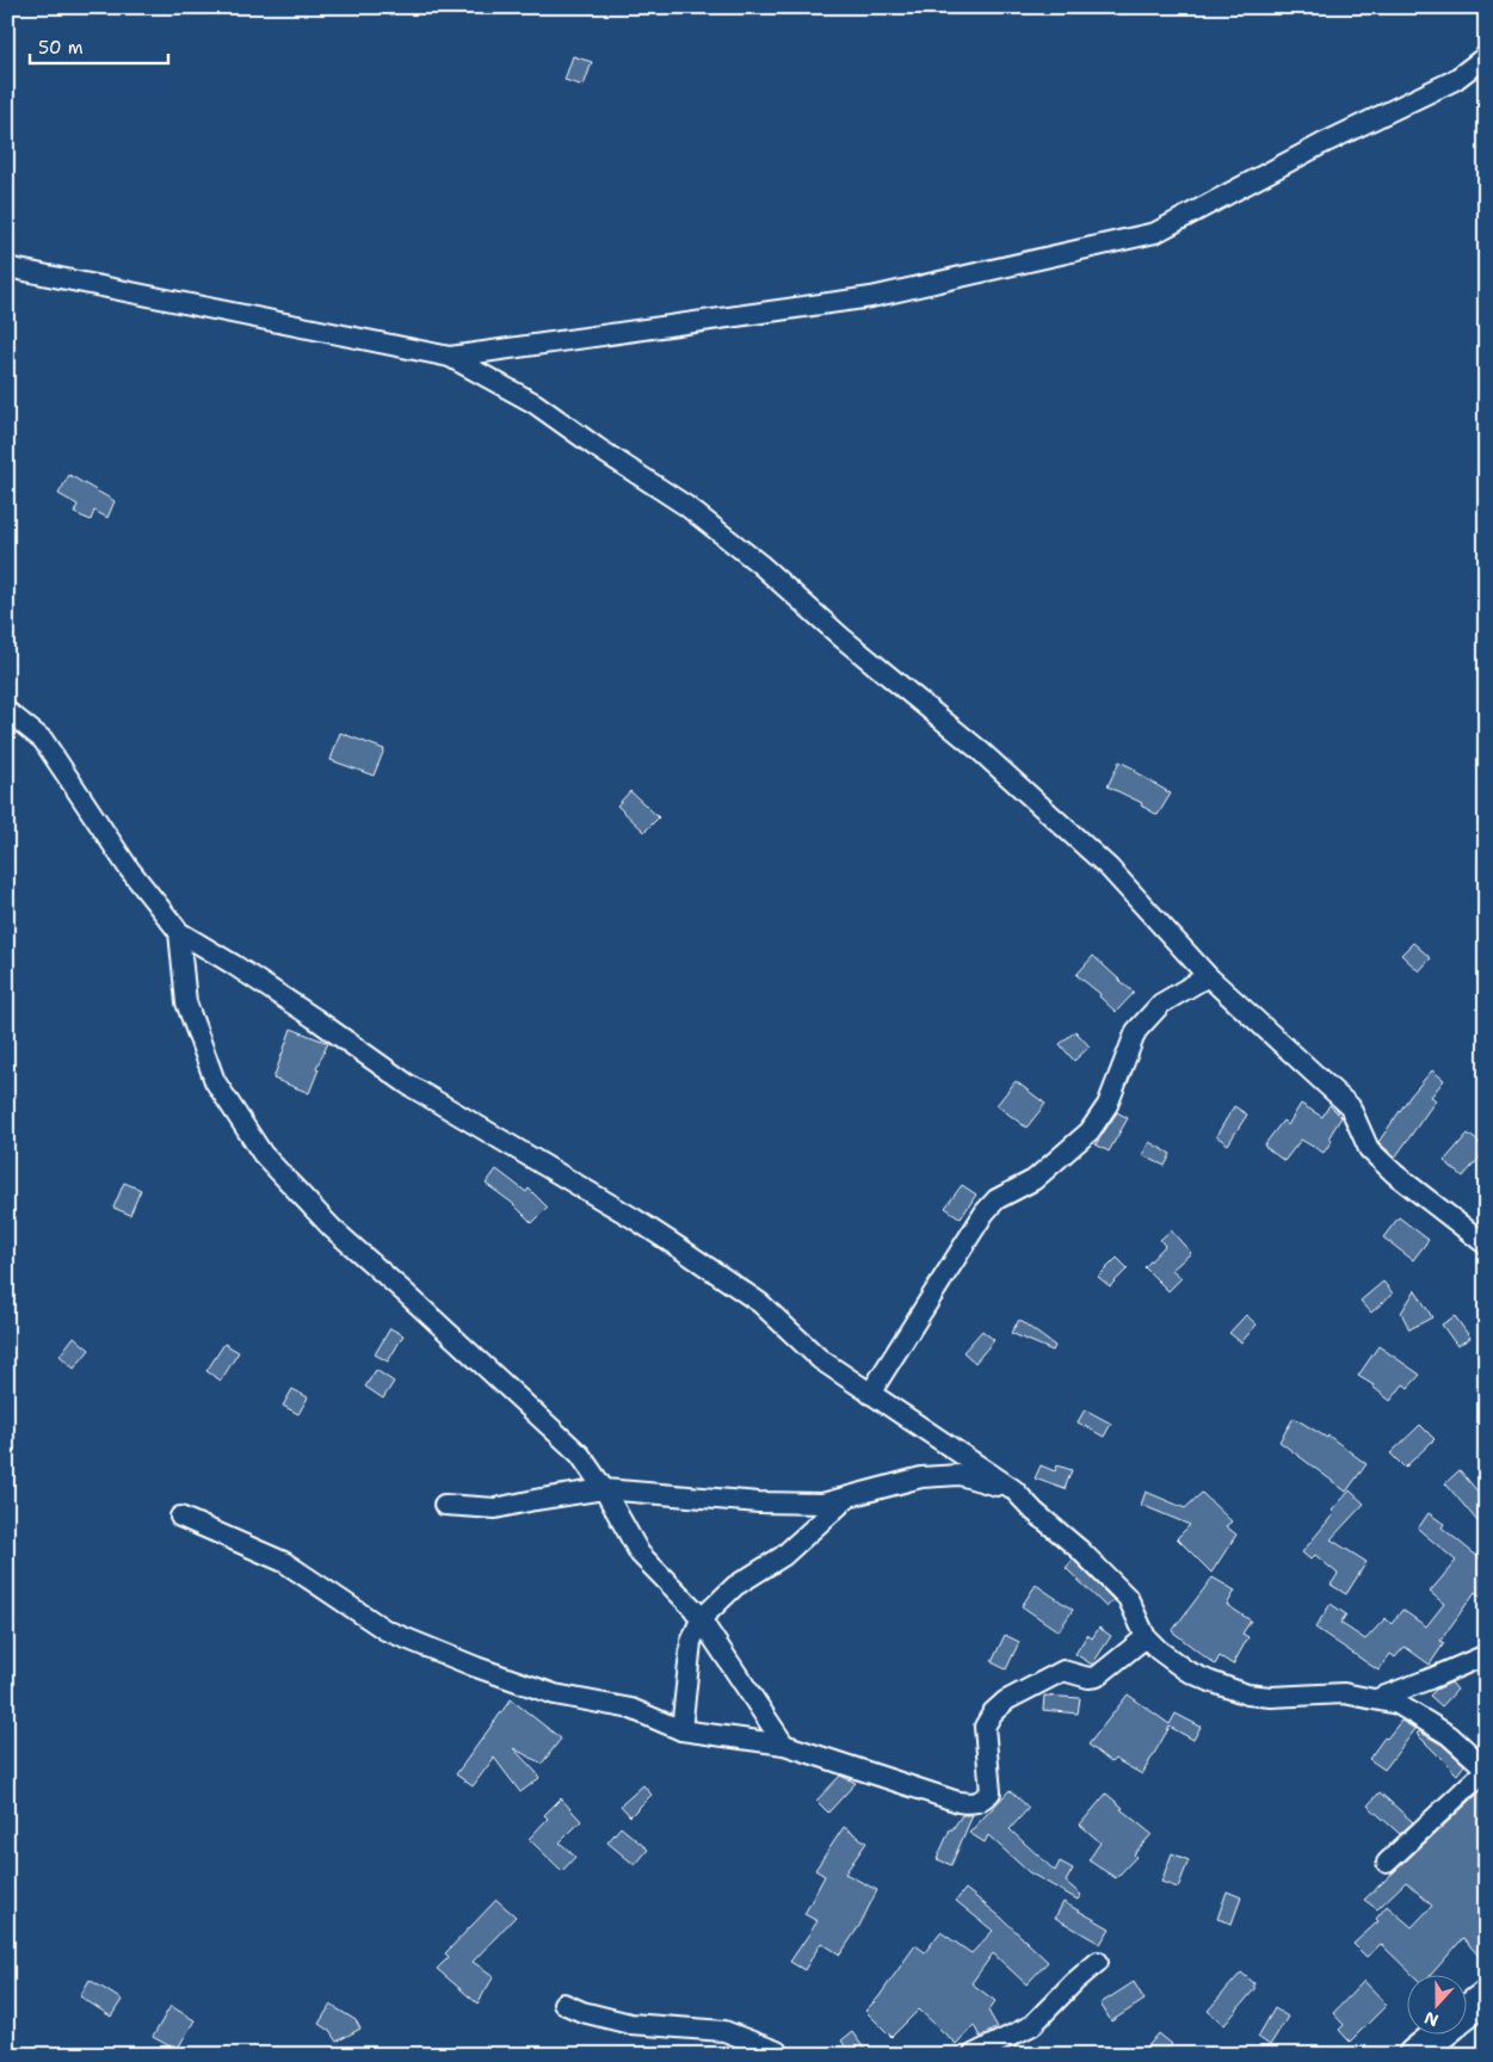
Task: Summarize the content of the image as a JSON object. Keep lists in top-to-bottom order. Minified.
{"scale_bar":"50 m","north":"bottom"}
